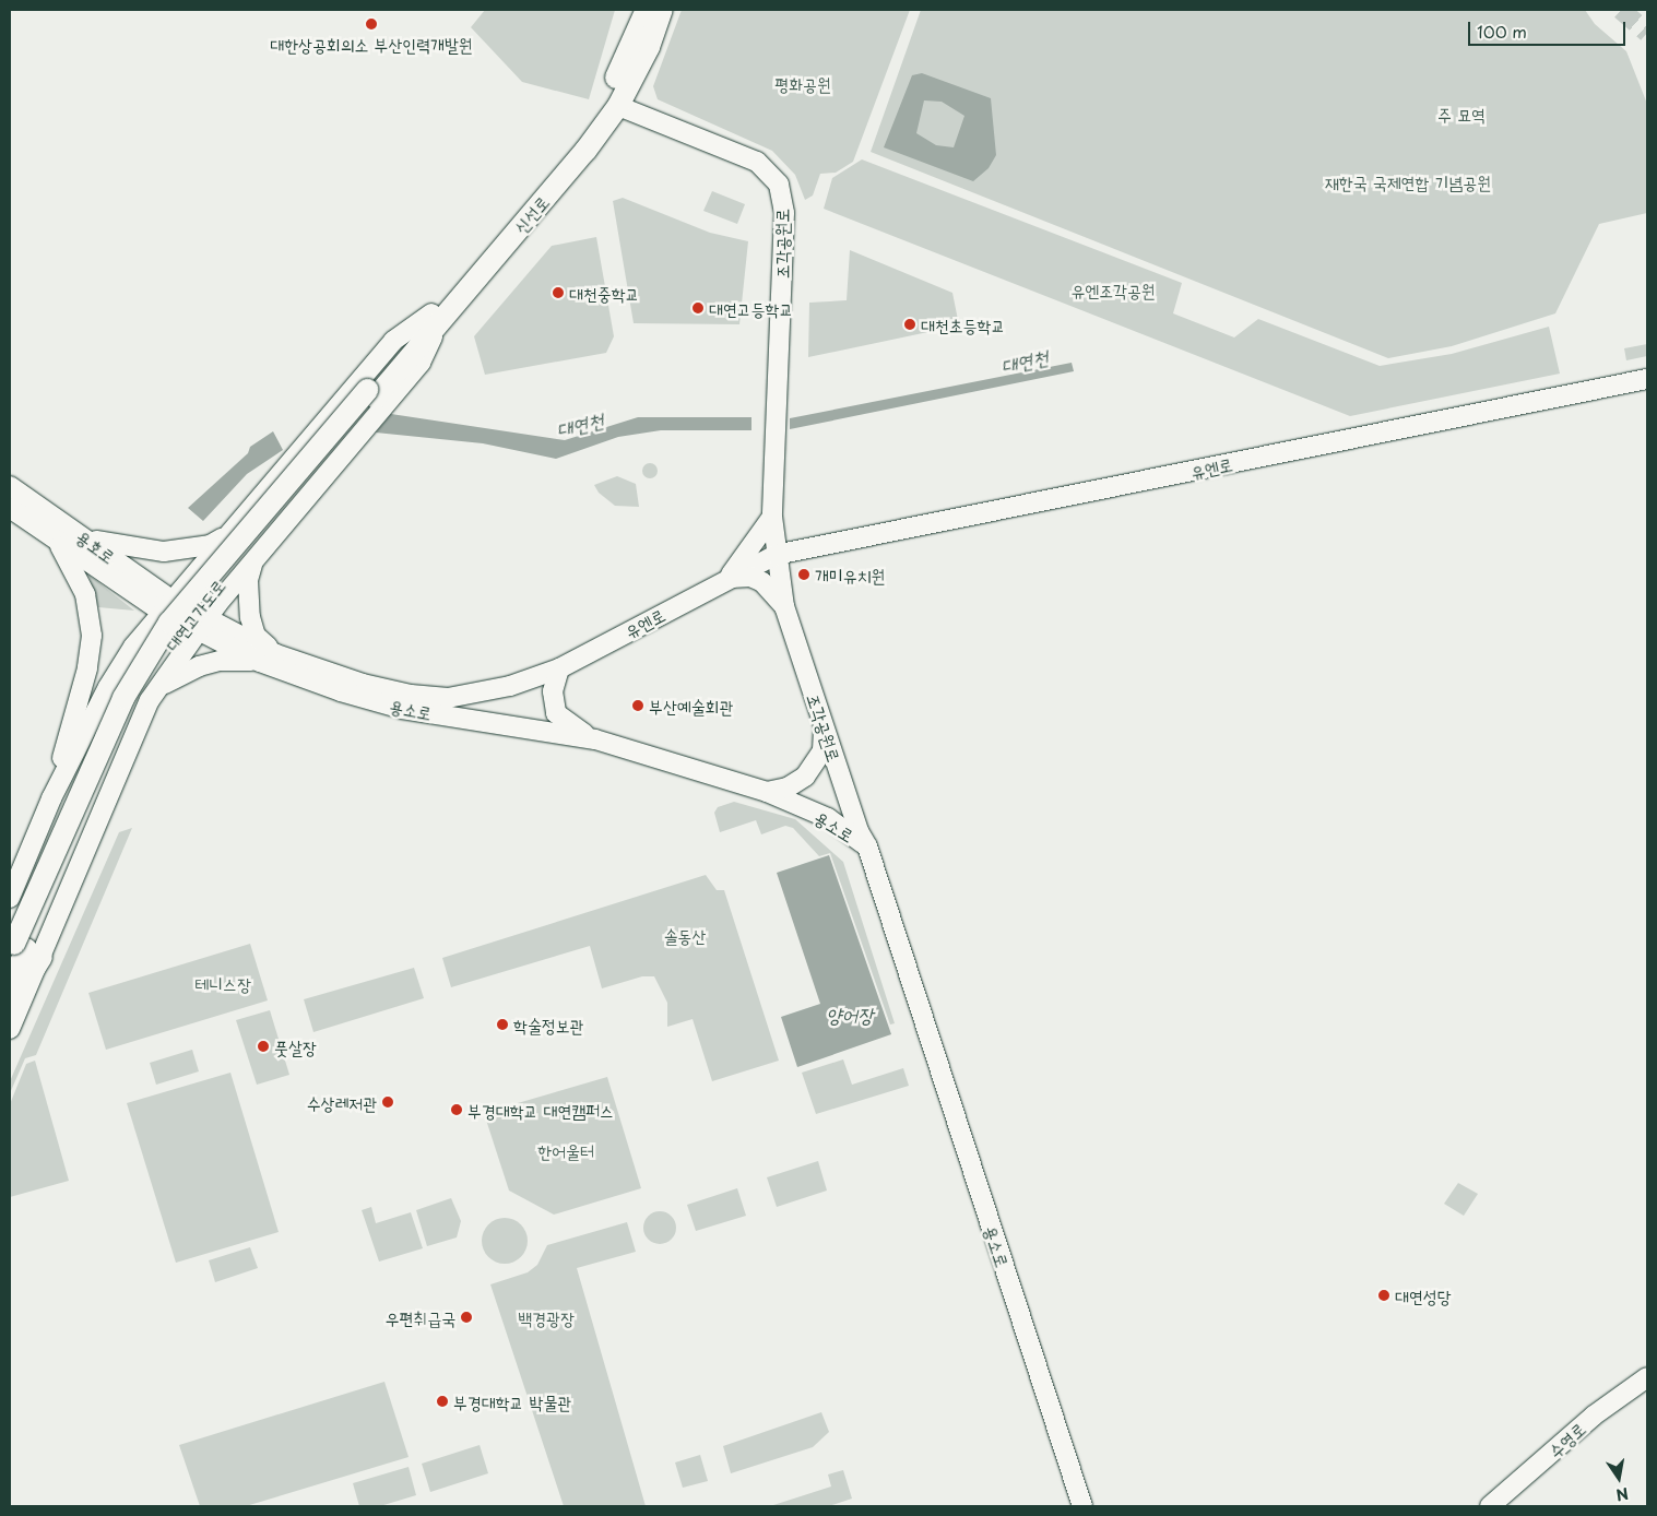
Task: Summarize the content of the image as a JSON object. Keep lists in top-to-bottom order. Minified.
{"streets":{"highway":["신선로","대연고가도로"],"main road":["조각공원로","유엔로","용호로","용소로","수영로"]},"crossings":[["신선로","조각공원로"],["신선로","대연고가도로"],["조각공원로","유엔로"],["조각공원로","용소로"],["유엔로","용소로"],["용호로","용소로"]],"water":["대연천","양어장"],"parks":["평화공원","주 묘역","재한국 국제연합 기념공원","유엔조각공원","솔동산","테니스장","한어울터","백경광장"],"places":["대한상공회의소 부산인력개발원","대천중학교","대연고등학교","대천초등학교","개미유치원","부산예술회관","학술정보관","풋살장","수상레저관","부경대학교 대연캠퍼스","대연성당","우편취급국","부경대학교 박물관"],"scale_bar":"100 m","north":"bottom"}
